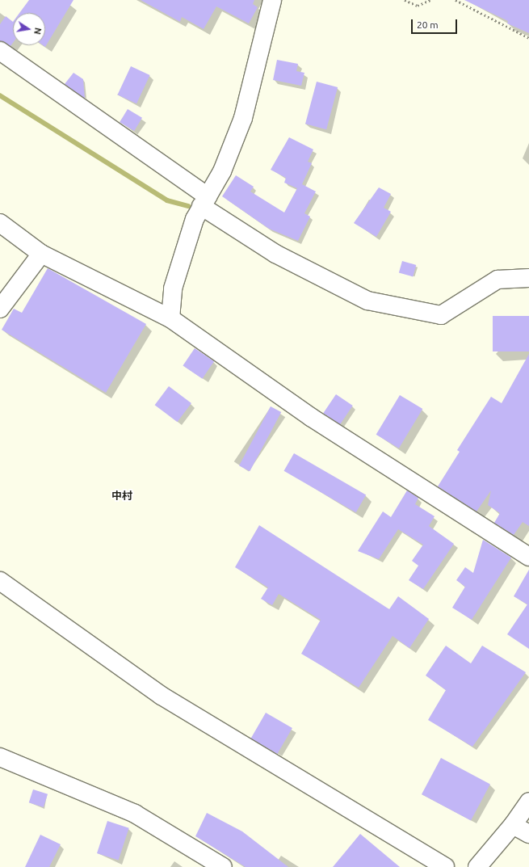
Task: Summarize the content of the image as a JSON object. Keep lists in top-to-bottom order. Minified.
{"districts":["中村"],"scale_bar":"20 m","north":"right"}
